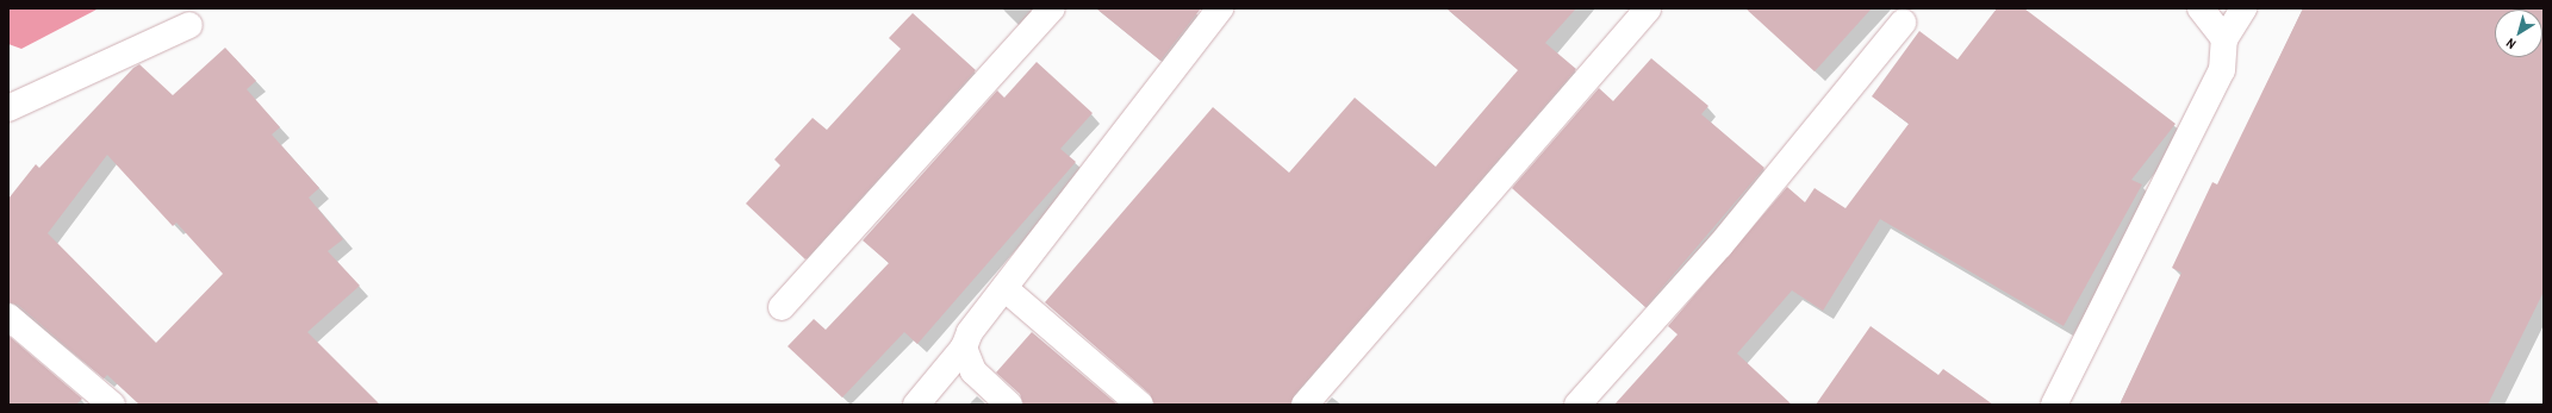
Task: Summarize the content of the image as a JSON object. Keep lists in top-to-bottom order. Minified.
{"north":"bottom left"}
